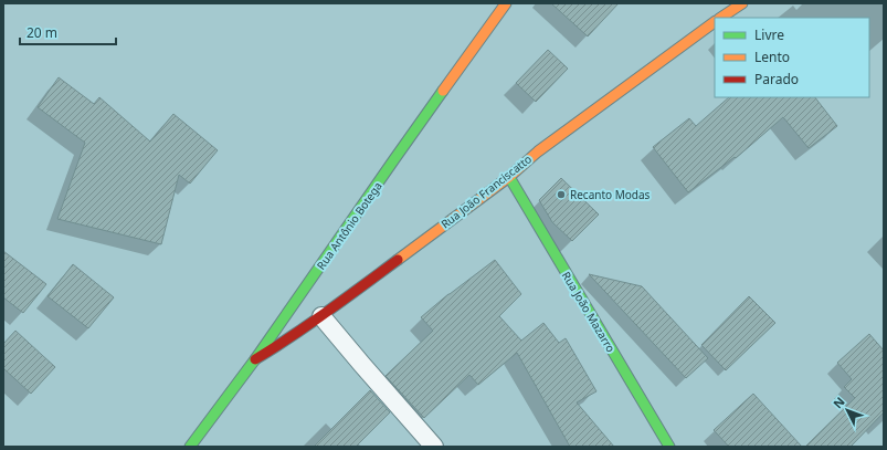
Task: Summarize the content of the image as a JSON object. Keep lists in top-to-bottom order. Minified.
{"streets":{"street":["Rua João Franciscatto","Rua Antônio Botega","Rua João Mazarro"]},"crossings":[["Rua João Franciscatto","Rua Antônio Botega"],["Rua João Franciscatto","Rua João Mazarro"]],"places":["Recanto Modas"],"legend":["Livre","Lento","Parado"],"scale_bar":"20 m","north":"top left"}
